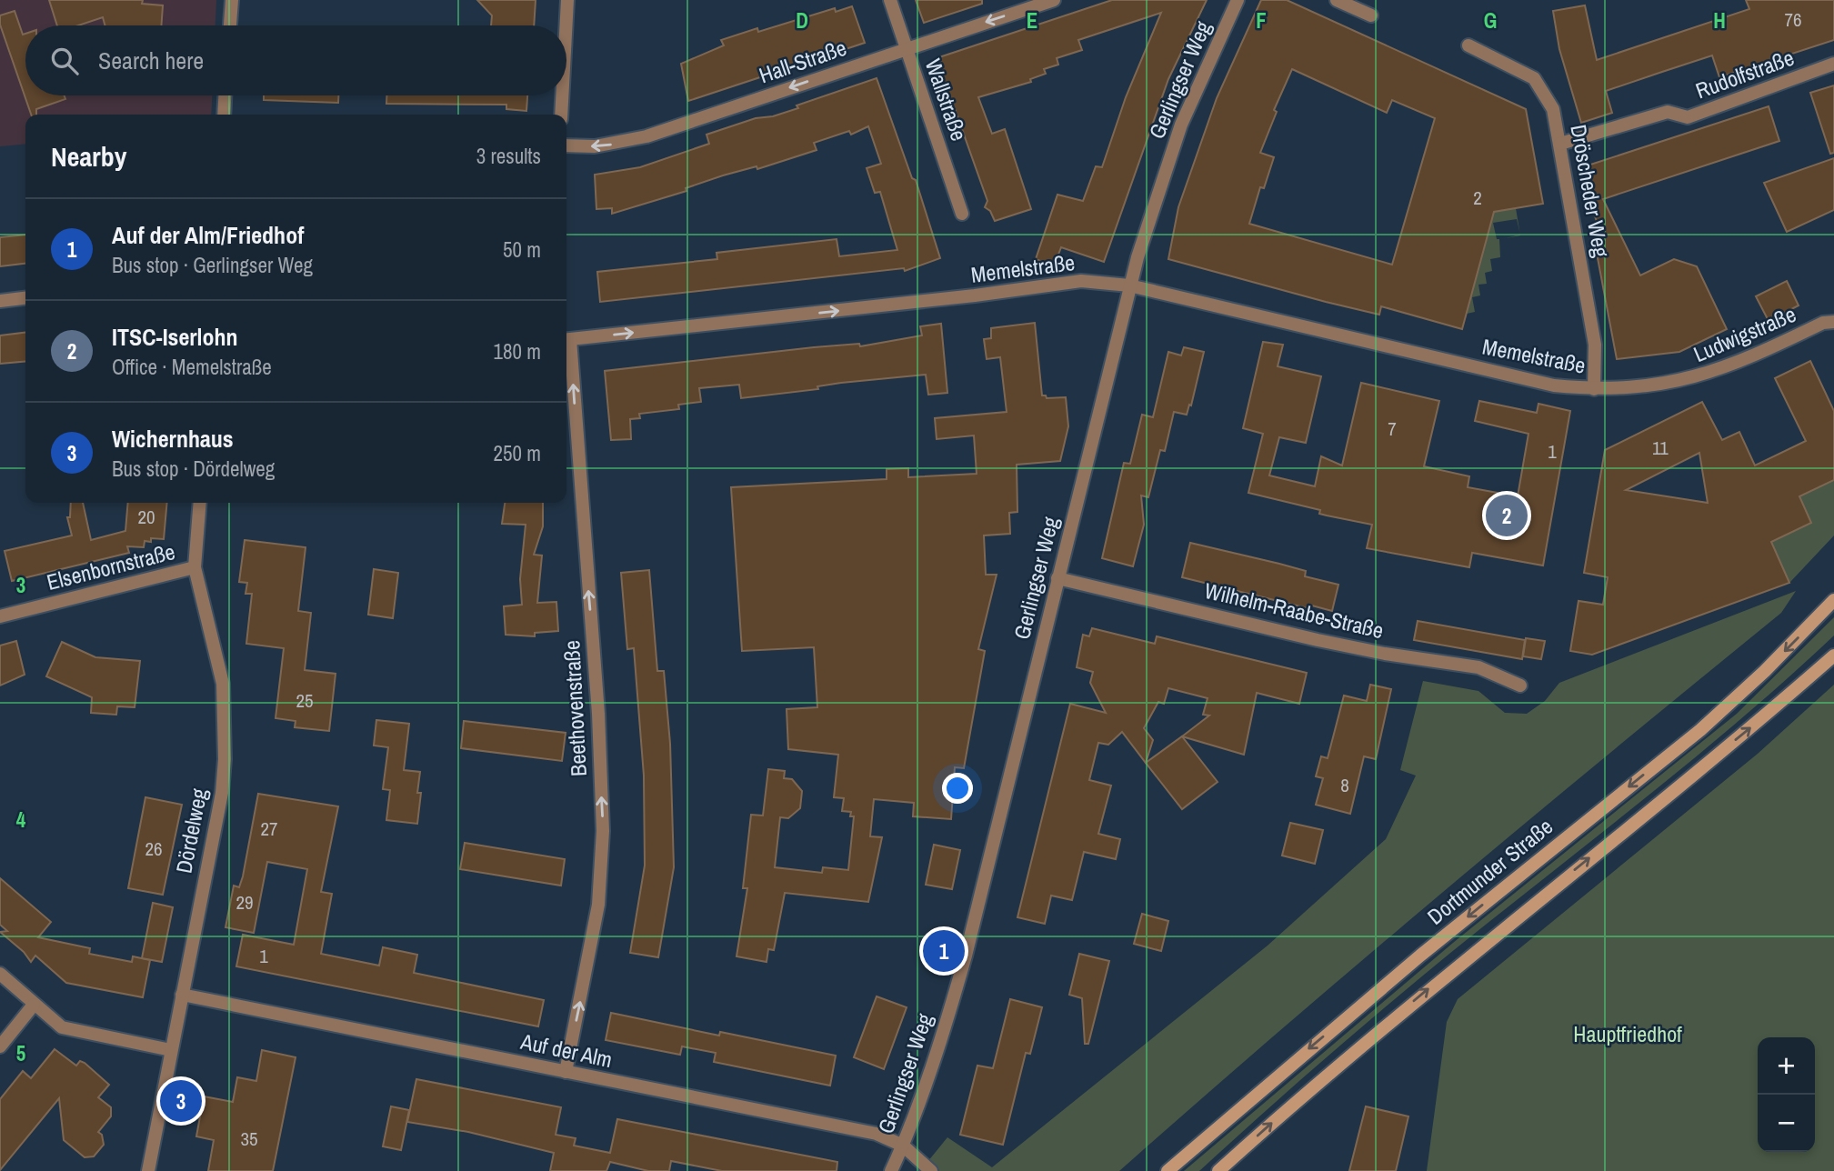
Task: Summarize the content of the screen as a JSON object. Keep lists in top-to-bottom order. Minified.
{"streets":{"main road":["Dortmunder Straße"],"street":["Hall-Straße","Rudolfstraße","Gerlingser Weg","Wallstraße","Dröscheder Weg","Memelstraße","Ludwigstraße","Elsenbornstraße","Wilhelm-Raabe-Straße","Beethovenstraße","Dördelweg","Auf der Alm"]},"crossings":[["Hall-Straße","Wallstraße"],["Rudolfstraße","Dröscheder Weg"],["Gerlingser Weg","Memelstraße"],["Gerlingser Weg","Wilhelm-Raabe-Straße"],["Gerlingser Weg","Auf der Alm"],["Dröscheder Weg","Memelstraße"],["Dröscheder Weg","Ludwigstraße"],["Memelstraße","Ludwigstraße"],["Elsenbornstraße","Dördelweg"],["Beethovenstraße","Auf der Alm"],["Dördelweg","Auf der Alm"]],"one_way":["Hall-Straße","Memelstraße","Beethovenstraße"],"parks":["Hauptfriedhof"],"house_numbers":["76","2","7","11","1","20","25","8","27","26","29","1","35"],"page":{"search":"Search here","heading":["Nearby","3 results"],"list":[{"mark":"1","name":"Auf der Alm/Friedhof","note":"Bus stop · Gerlingser Weg","value":"50 m"},{"mark":"2","name":"ITSC-Iserlohn","note":"Office · Memelstraße","value":"180 m"},{"mark":"3","name":"Wichernhaus","note":"Bus stop · Dördelweg","value":"250 m"}],"pins":["2","1","3"],"map_buttons":["+","−"]},"grid":{"columns":["D","E","F","G","H"],"rows":["3","4","5"]}}
